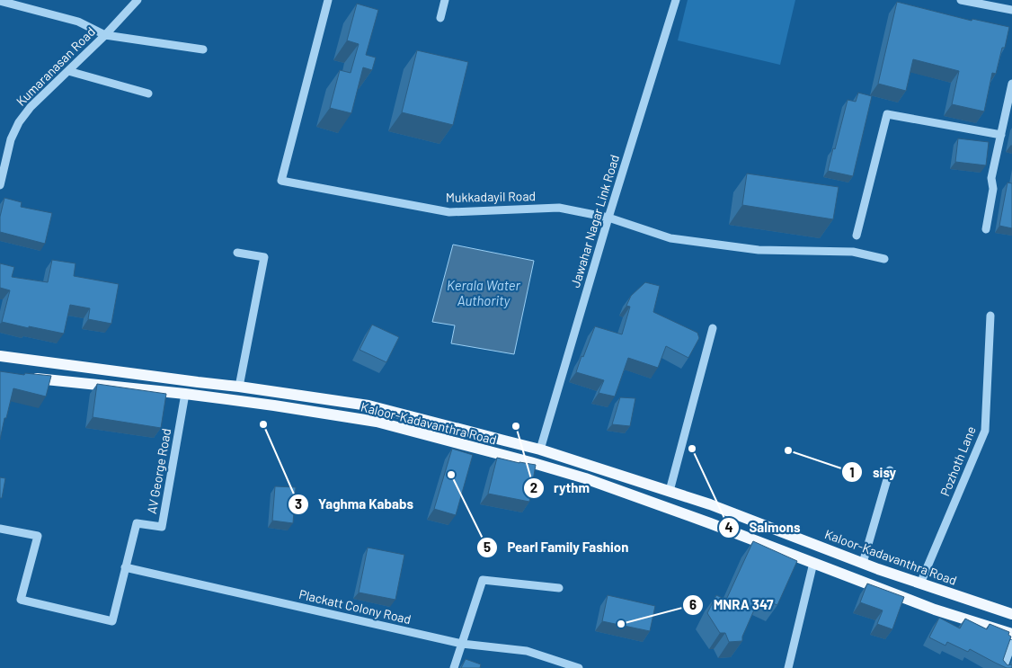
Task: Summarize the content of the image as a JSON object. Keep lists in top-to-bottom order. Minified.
{"streets":{"main road":["Kaloor-Kadavanthra Road"],"street":["Kumaranasan Road","Mukkadayil Road","Jawahar Nagar Link Road","Pozhoth Lane","AV George Road","Plackatt Colony Road"]},"crossings":[["Mukkadayil Road","Jawahar Nagar Link Road"],["Jawahar Nagar Link Road","Kaloor-Kadavanthra Road"],["Kaloor-Kadavanthra Road","Pozhoth Lane"],["Kaloor-Kadavanthra Road","AV George Road"],["AV George Road","Plackatt Colony Road"]],"water":["Kerala Water Authority"],"places":["Yaghma Kababs","rythm","Salmons","sisy","Pearl Family Fashion","MNRA 347"]}
